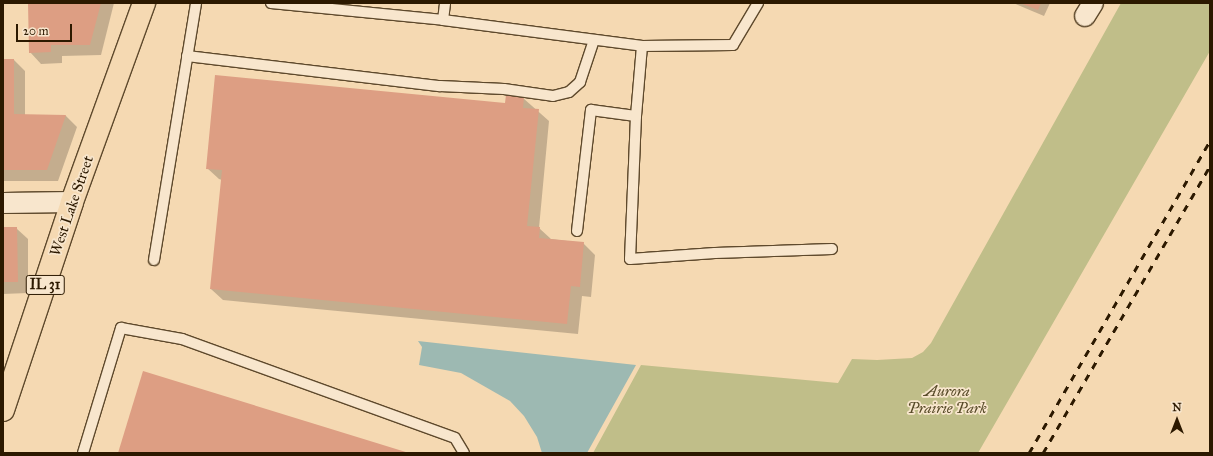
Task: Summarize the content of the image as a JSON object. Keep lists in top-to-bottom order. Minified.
{"streets":{"main road":["West Lake Street","IL 31"]},"parks":["Aurora Prairie Park"],"scale_bar":"20 m","north":"top"}
